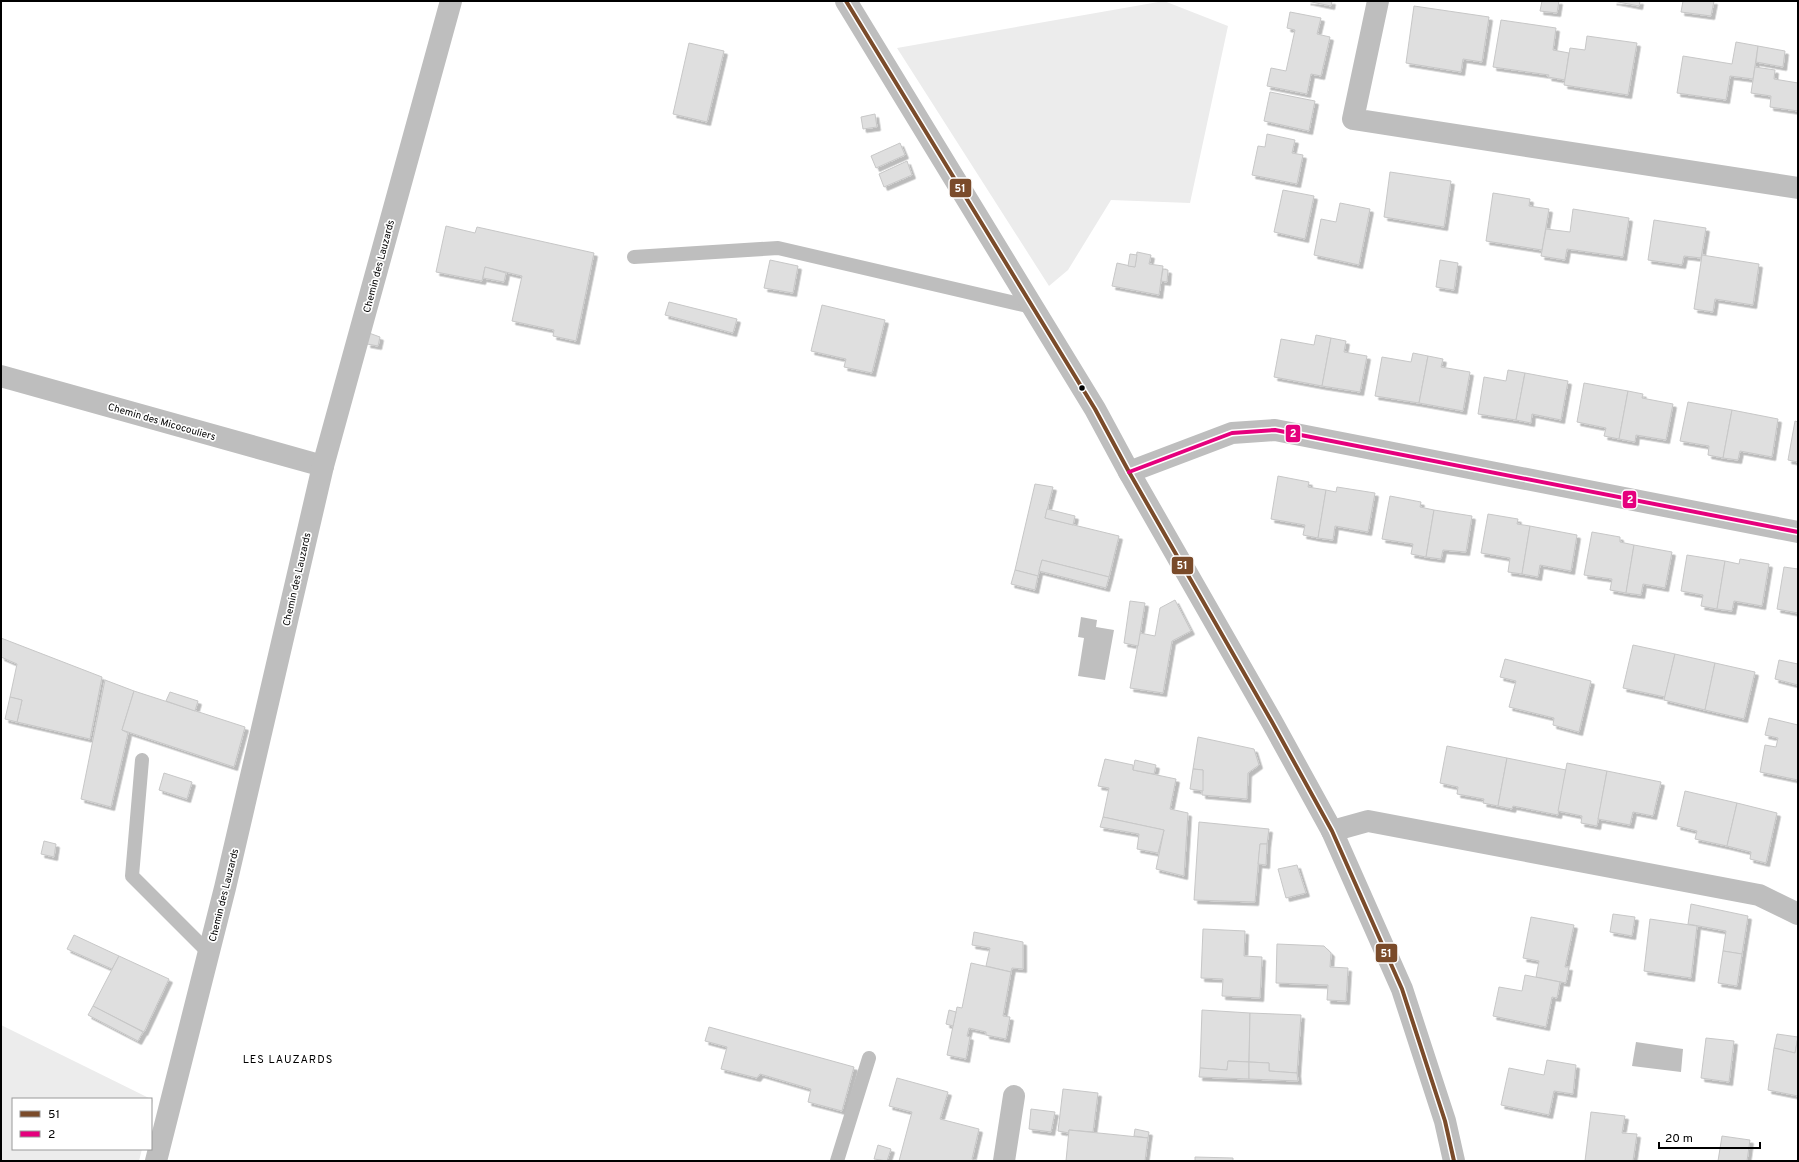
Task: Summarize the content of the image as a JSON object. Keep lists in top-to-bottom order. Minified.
{"streets":{"street":["Chemin des Lauzards","Chemin des Micocouliers"]},"crossings":[["Chemin des Lauzards","Chemin des Micocouliers"]],"districts":["LES LAUZARDS"],"lines":["transit line 51","transit line 2"],"legend":["51","2"],"scale_bar":"20 m"}
